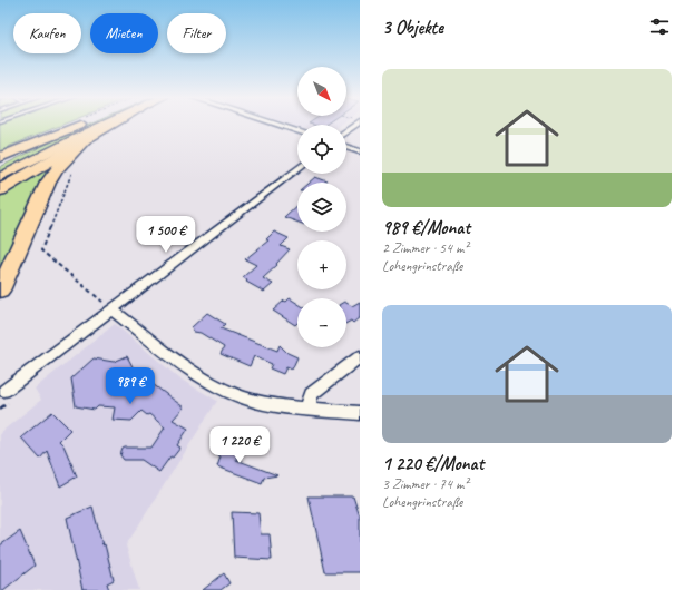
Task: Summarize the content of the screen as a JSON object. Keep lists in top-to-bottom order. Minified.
{"north":"bottom right","page":{"heading":"3 Objekte","chip":["Kaufen","Mieten","Filter"],"list":[{"name":"989 €/Monat","note":"2 Zimmer · 54 m² · Lohengrinstraße"},{"name":"1 220 €/Monat","note":"3 Zimmer · 74 m² · Lohengrinstraße"}],"map_buttons":["+","−"],"price":["1 500 €","989 €","1 220 €"]}}
